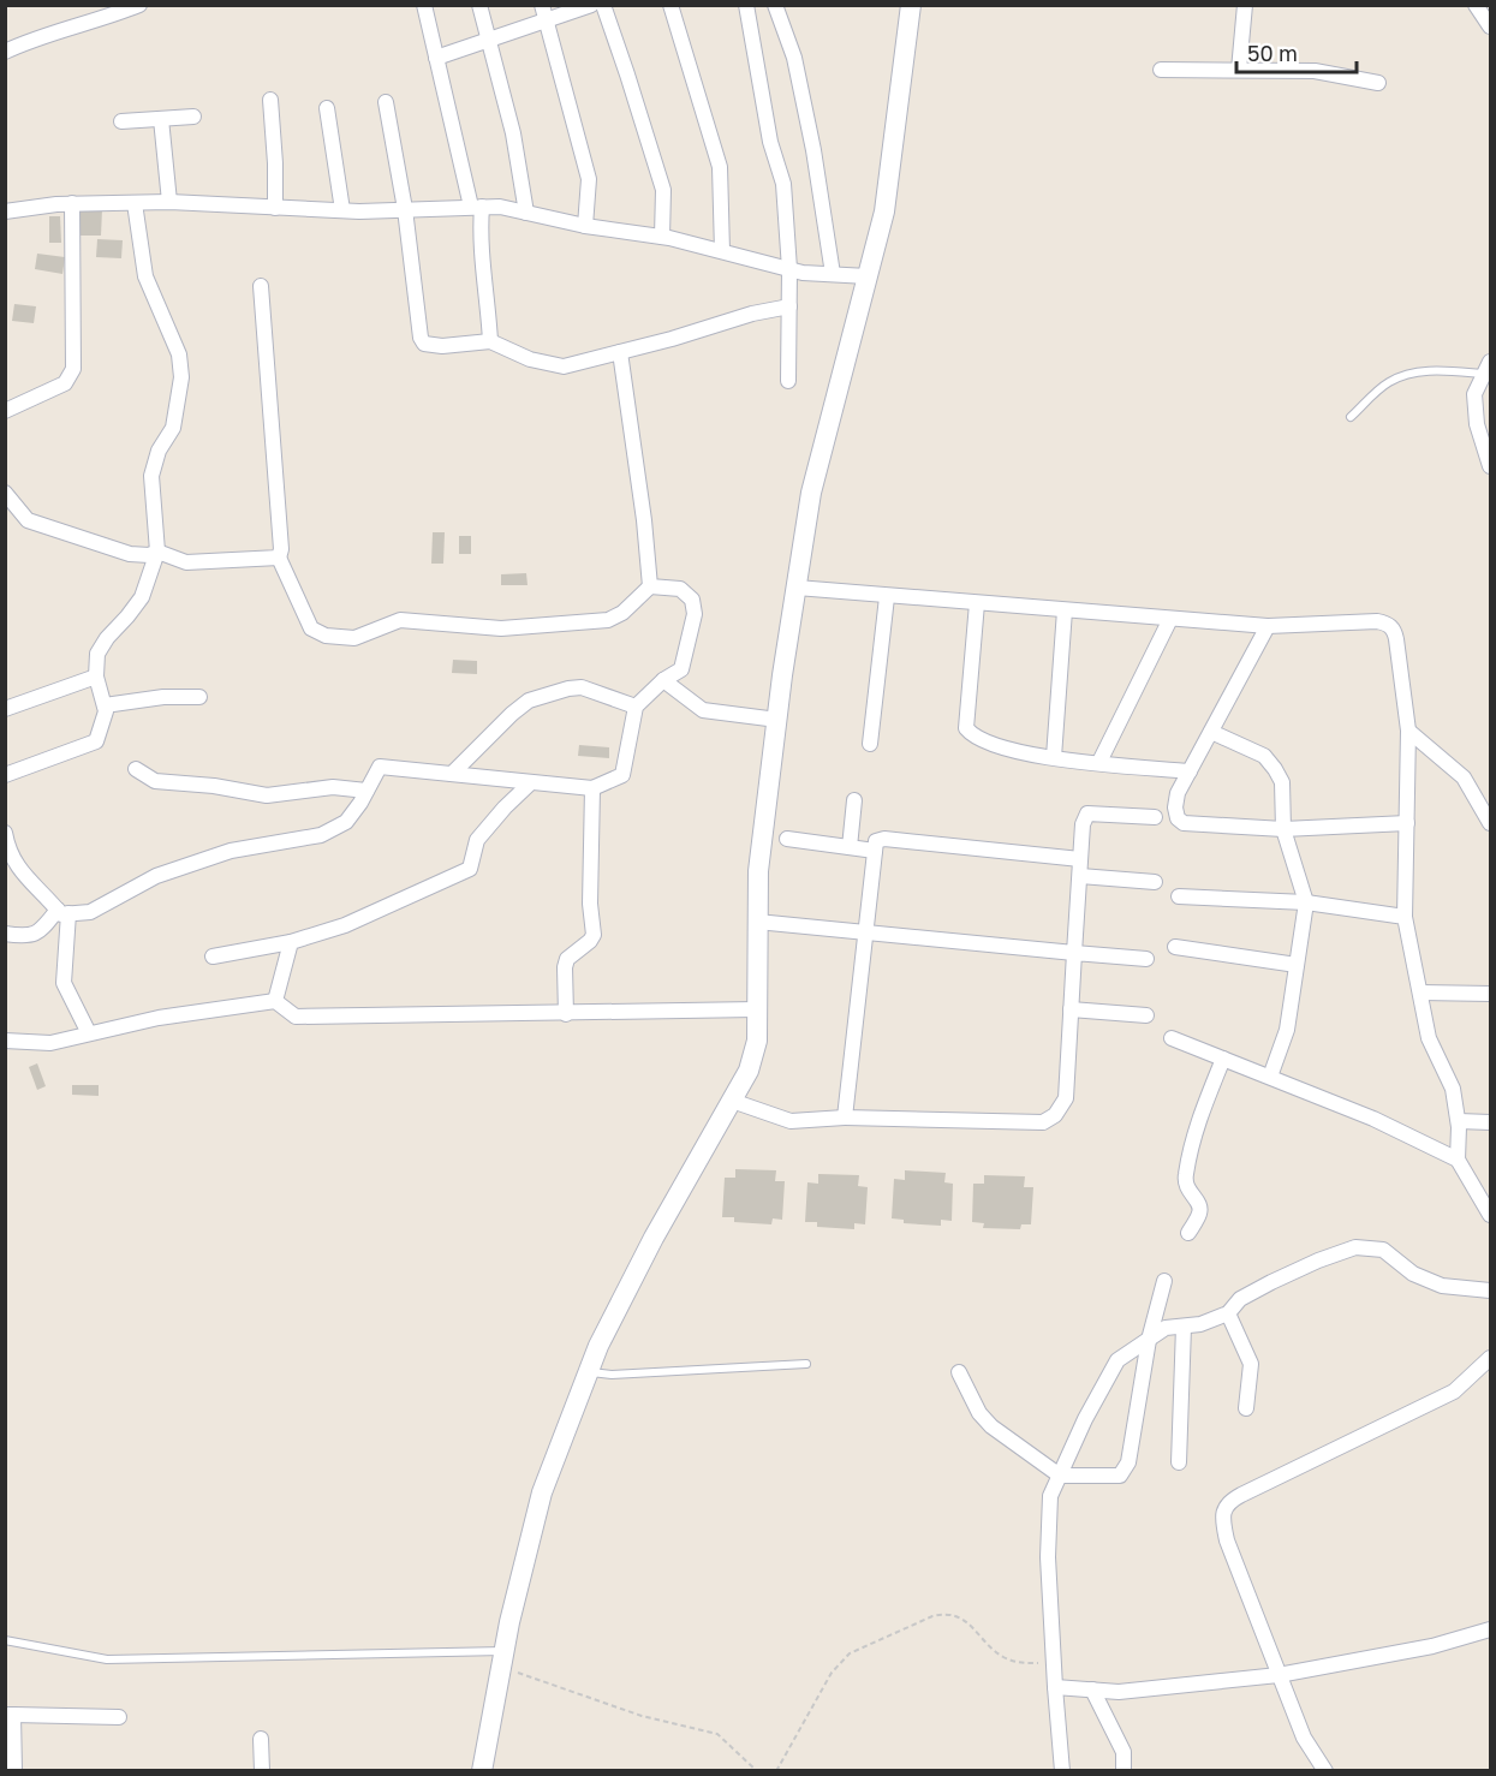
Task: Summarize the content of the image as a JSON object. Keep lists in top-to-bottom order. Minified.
{"scale_bar":"50 m"}
